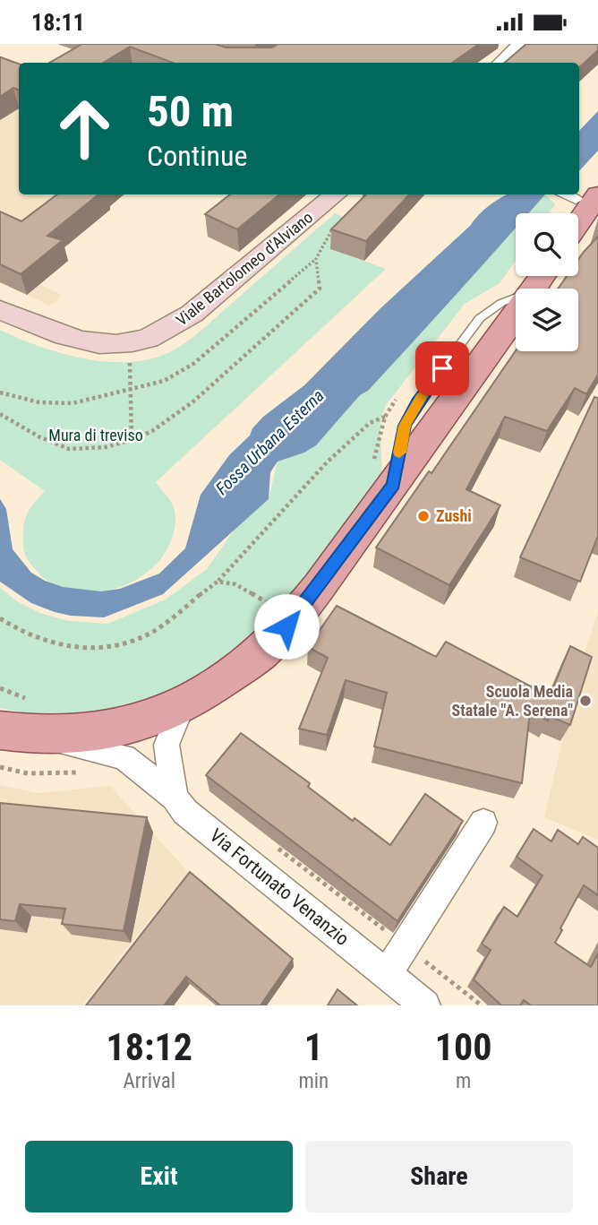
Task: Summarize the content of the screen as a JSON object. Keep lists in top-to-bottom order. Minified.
{"streets":{"street":["Viale Bartolomeo d'Alviano","Via Fortunato Venanzio"]},"water":["Fossa Urbana Esterna"],"parks":["Mura di treviso"],"places":["Zushi","Scuola Media Statale \"A. Serena\""],"page":{"status":"18:11","turn":["50 m","Continue"],"eta":["18:12","Arrival","1","min","100","m"],"buttons":["Exit","Share"]}}
